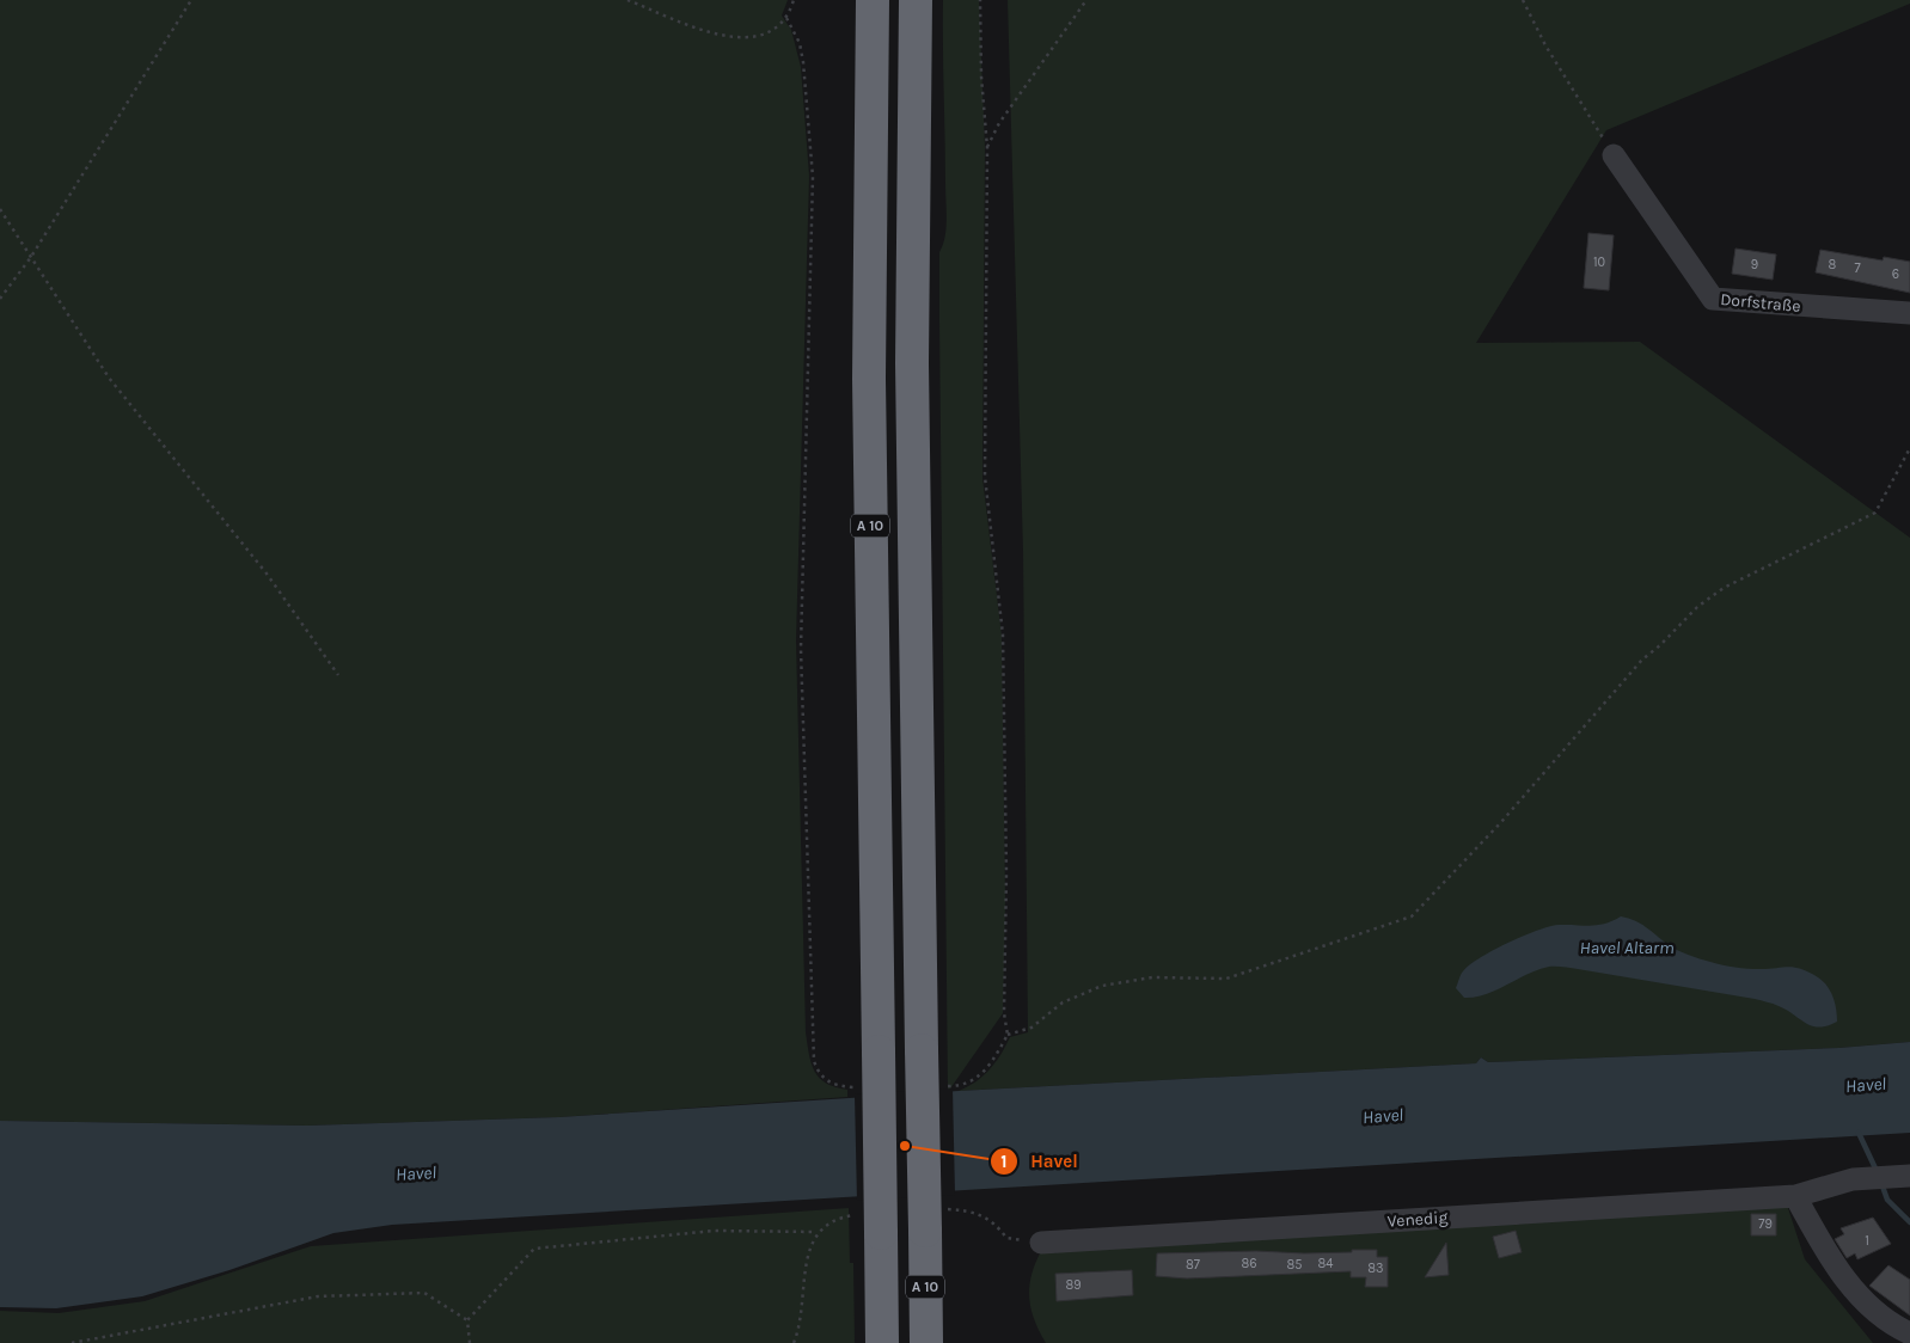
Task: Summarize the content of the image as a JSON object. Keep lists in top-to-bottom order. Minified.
{"streets":{"highway":["A 10"],"street":["Dorfstraße","Venedig"]},"water":["Havel Altarm","Havel"],"places":["Havel"],"house_numbers":["10","9","8","7","6","79","1","86","84","87","85","83","89"]}
